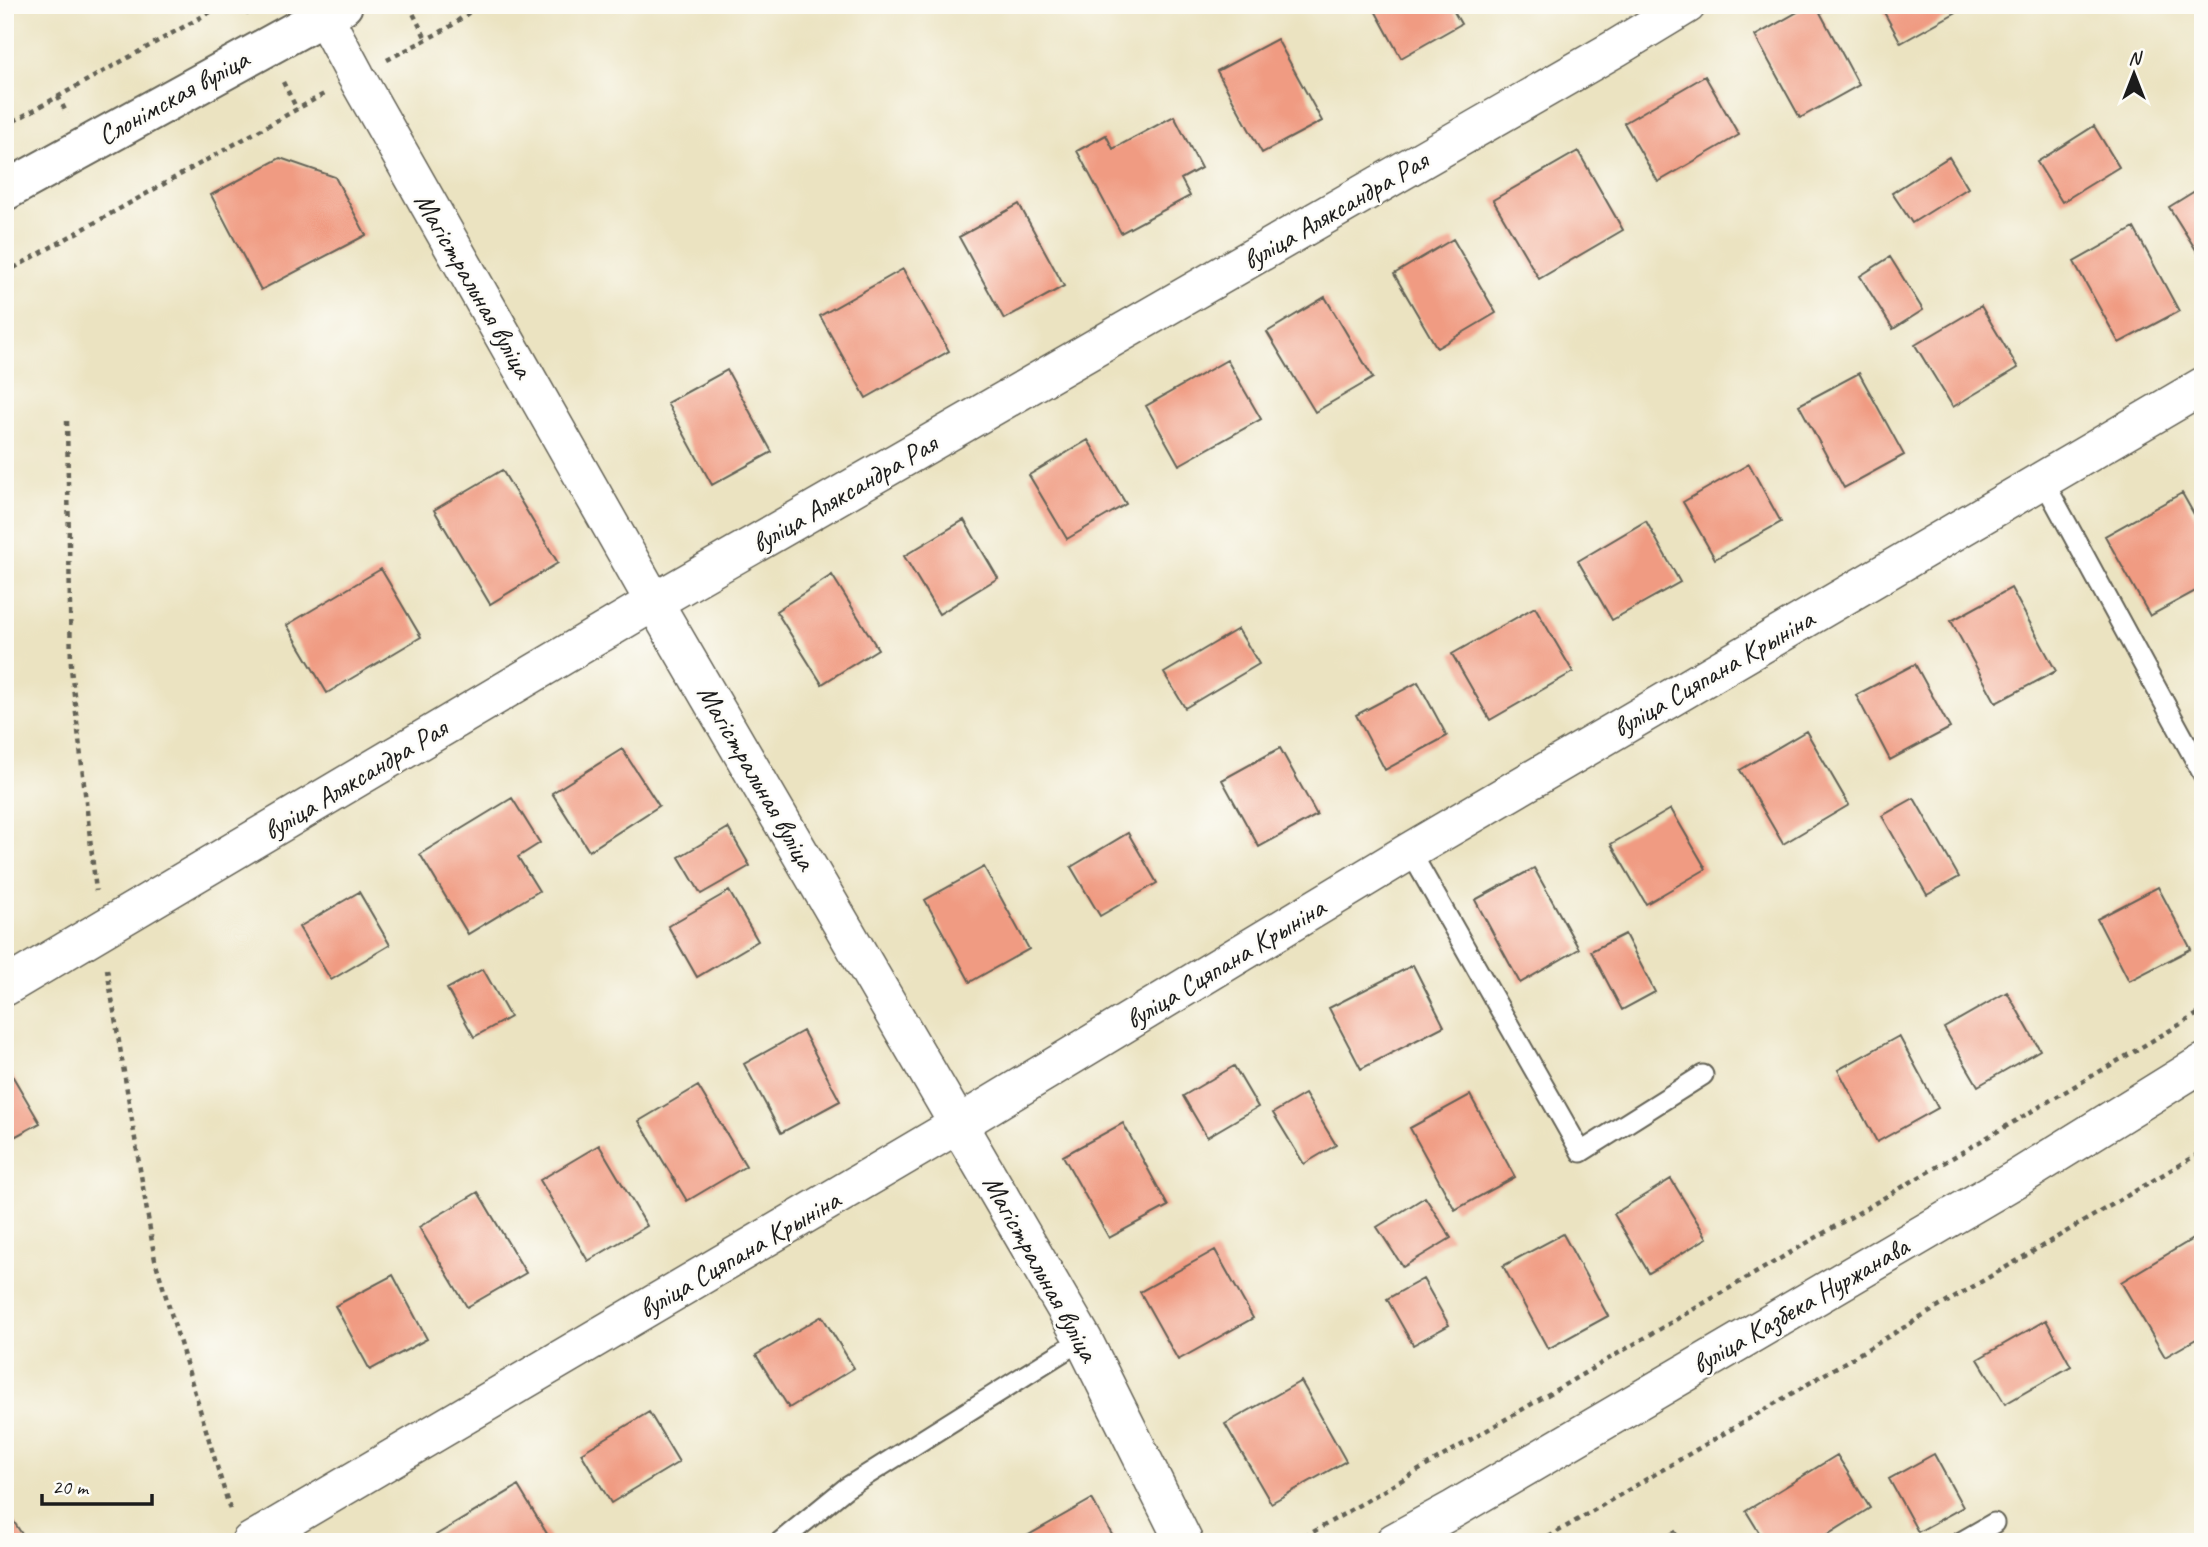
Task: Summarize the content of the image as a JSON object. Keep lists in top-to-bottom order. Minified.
{"streets":{"street":["Слонімская вуліца","вуліца Аляксандра Рая","Магістральная вуліца","вуліца Сцяпана Крыніна","вуліца Казбека Нуржанава"]},"crossings":[["Слонімская вуліца","Магістральная вуліца"],["вуліца Аляксандра Рая","Магістральная вуліца"],["Магістральная вуліца","вуліца Сцяпана Крыніна"]],"scale_bar":"20 m","north":"top"}
